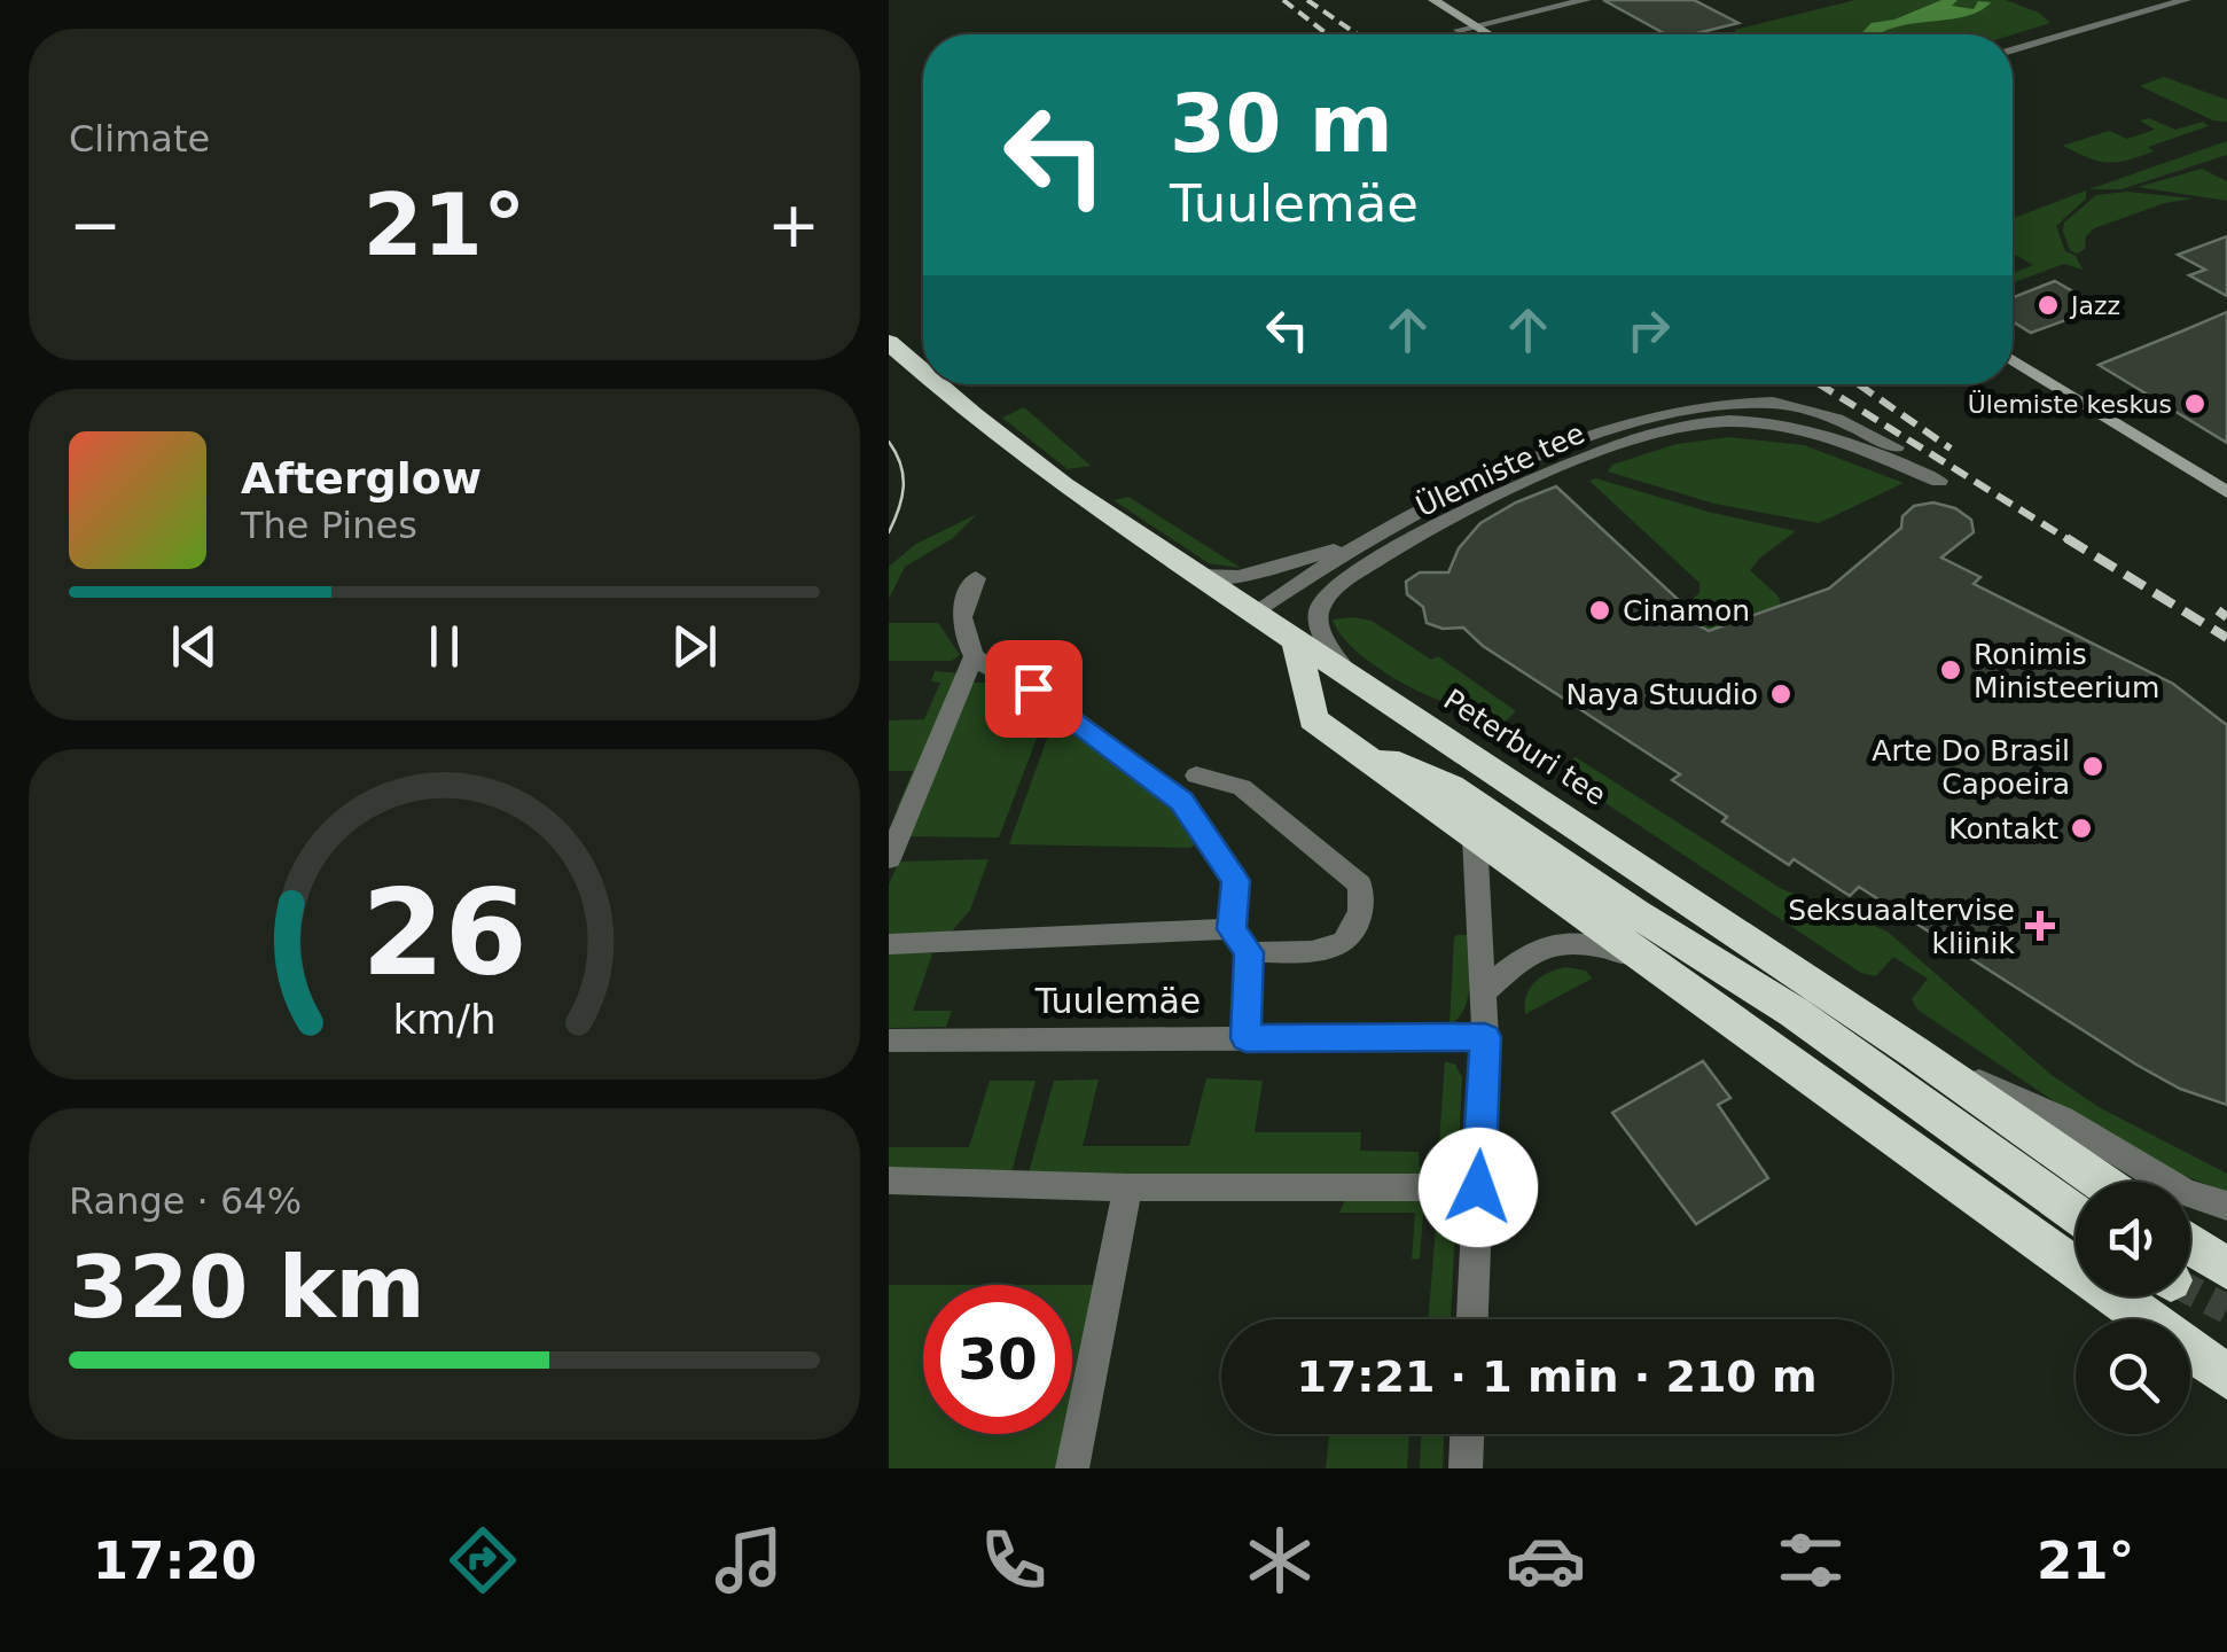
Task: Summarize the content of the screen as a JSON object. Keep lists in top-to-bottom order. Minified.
{"streets":{"highway":["Peterburi tee"],"street":["Ülemiste tee","Tuulemäe"]},"crossings":[["Ülemiste tee","Peterburi tee"]],"places":{"other":["Jazz","Ülemiste keskus","Cinamon","Ronimis Ministeerium","Naya Stuudio","Arte Do Brasil Capoeira","Kontakt"],"health":["Seksuaaltervise kliinik"]},"page":{"tile":["Climate",["Range · 64%","320 km"]],"turn":["30 m","Tuulemäe"],"heat":["−","21°","+"],"song":["Afterglow","The Pines"],"limit":"30","trip":"17:21 · 1 min · 210 m","tabs":["17:20","21°"],"gauge":["26","km/h"]}}
